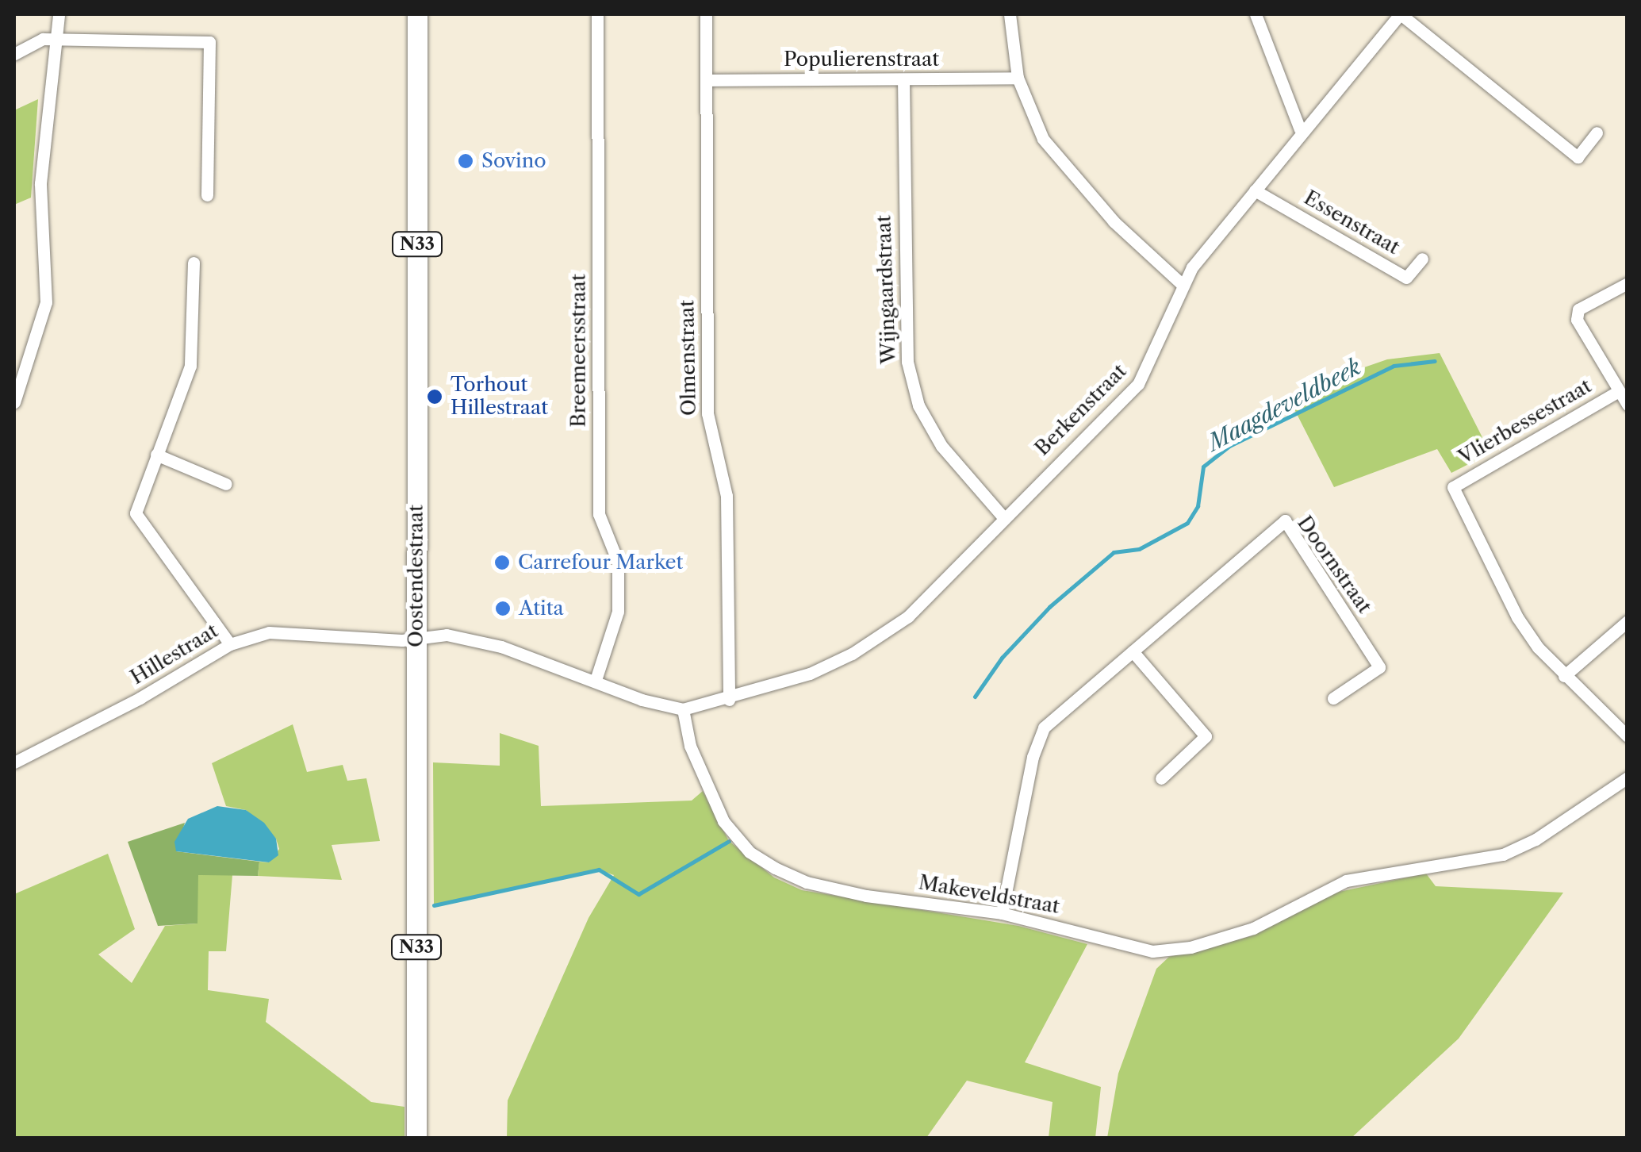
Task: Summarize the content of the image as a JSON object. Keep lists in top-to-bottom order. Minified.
{"streets":{"main road":["N33","Oostendestraat"],"street":["Populierenstraat","Essenstraat","Wijngaardstraat","Breemeersstraat","Olmenstraat","Berkenstraat","Vlierbessestraat","Doornstraat","Hillestraat","Makeveldstraat"]},"crossings":[["Populierenstraat","Wijngaardstraat"],["Populierenstraat","Olmenstraat"],["Essenstraat","Berkenstraat"],["Wijngaardstraat","Berkenstraat"],["Olmenstraat","Berkenstraat"],["Berkenstraat","Makeveldstraat"],["Doornstraat","Makeveldstraat"],["Oostendestraat","Hillestraat"]],"water":["Maagdeveldbeek"],"places":["Sovino","Torhout Hillestraat","Carrefour Market","Atita"]}
